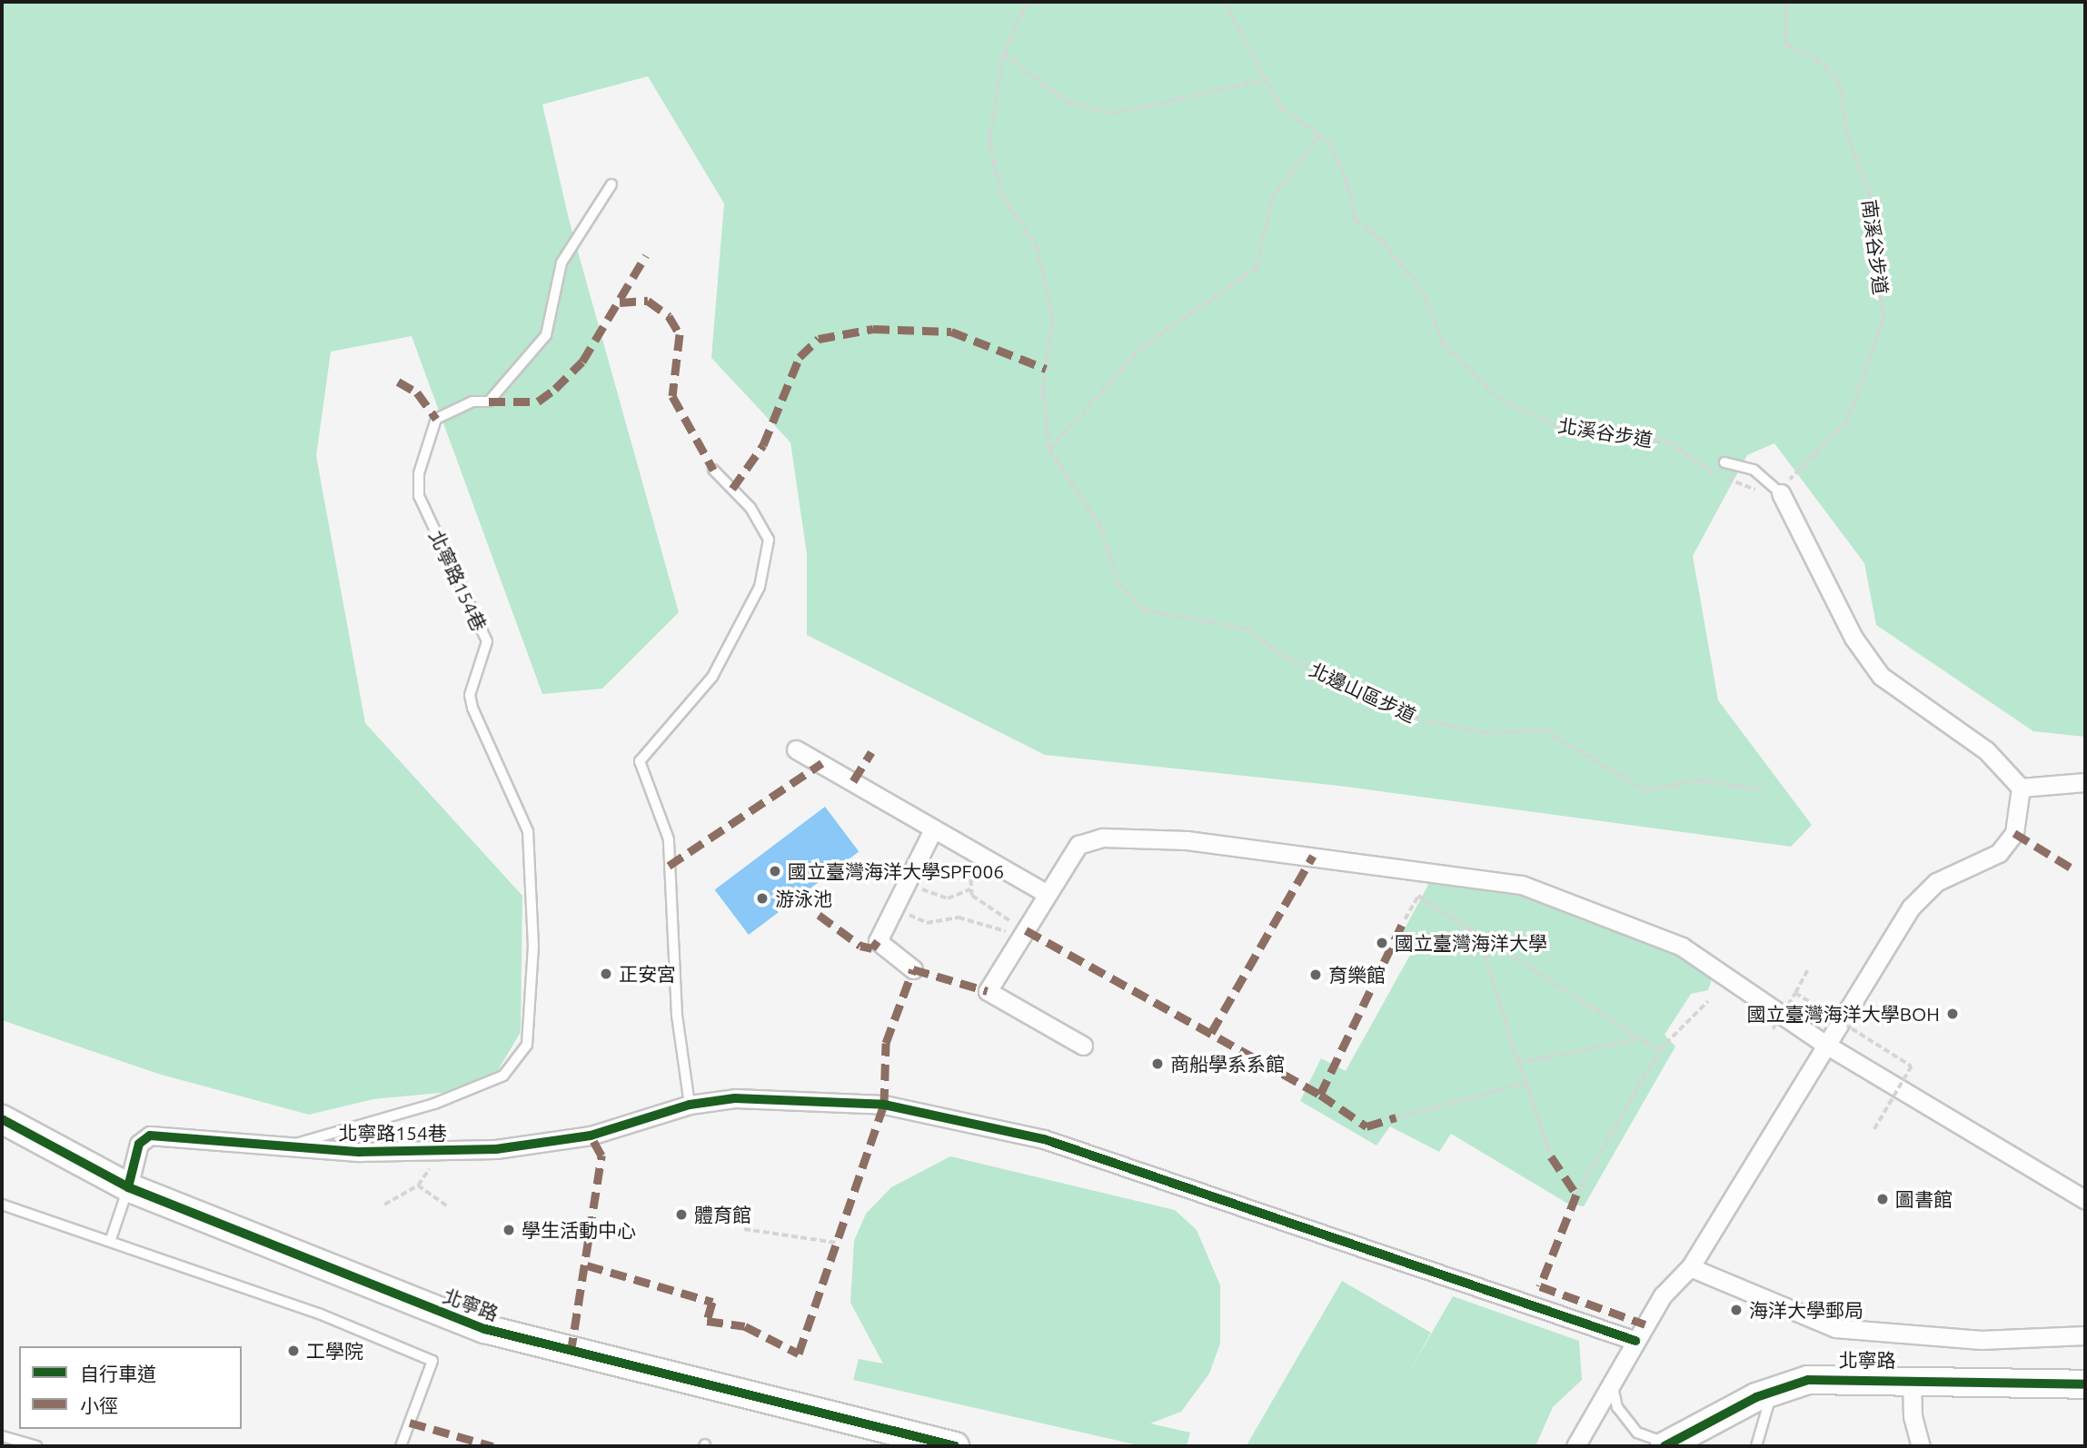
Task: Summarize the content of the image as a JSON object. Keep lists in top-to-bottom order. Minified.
{"streets":{"main road":["北寧路"],"street":["北寧路154巷"],"path":["南溪谷步道","北溪谷步道","北邊山區步道"]},"crossings":[["南溪谷步道","北溪谷步道"],["北寧路154巷","北寧路"]],"places":["國立臺灣海洋大學SPF006","游泳池","國立臺灣海洋大學","正安宮","育樂館","國立臺灣海洋大學BOH","商船學系系館","圖書館","體育館","學生活動中心","海洋大學郵局","工學院"],"legend":["自行車道","小徑"]}
